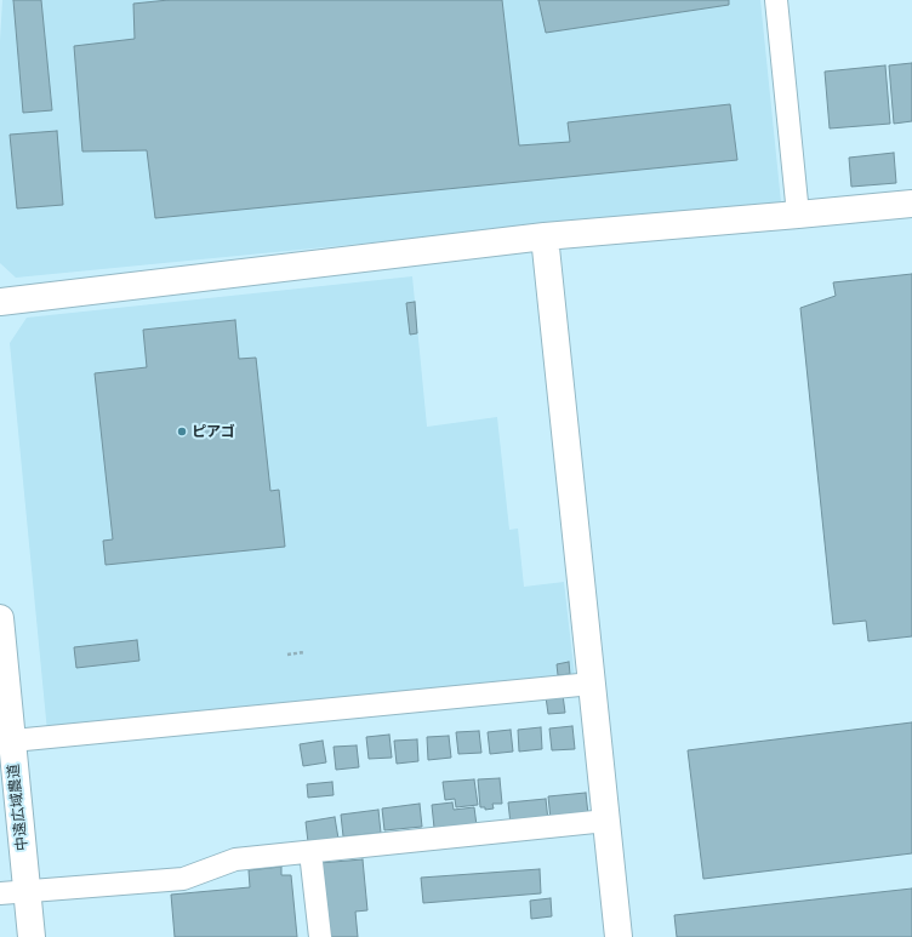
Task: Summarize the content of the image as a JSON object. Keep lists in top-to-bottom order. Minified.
{"streets":{"street":["中遠広域農道"]},"places":["ピアゴ"]}
